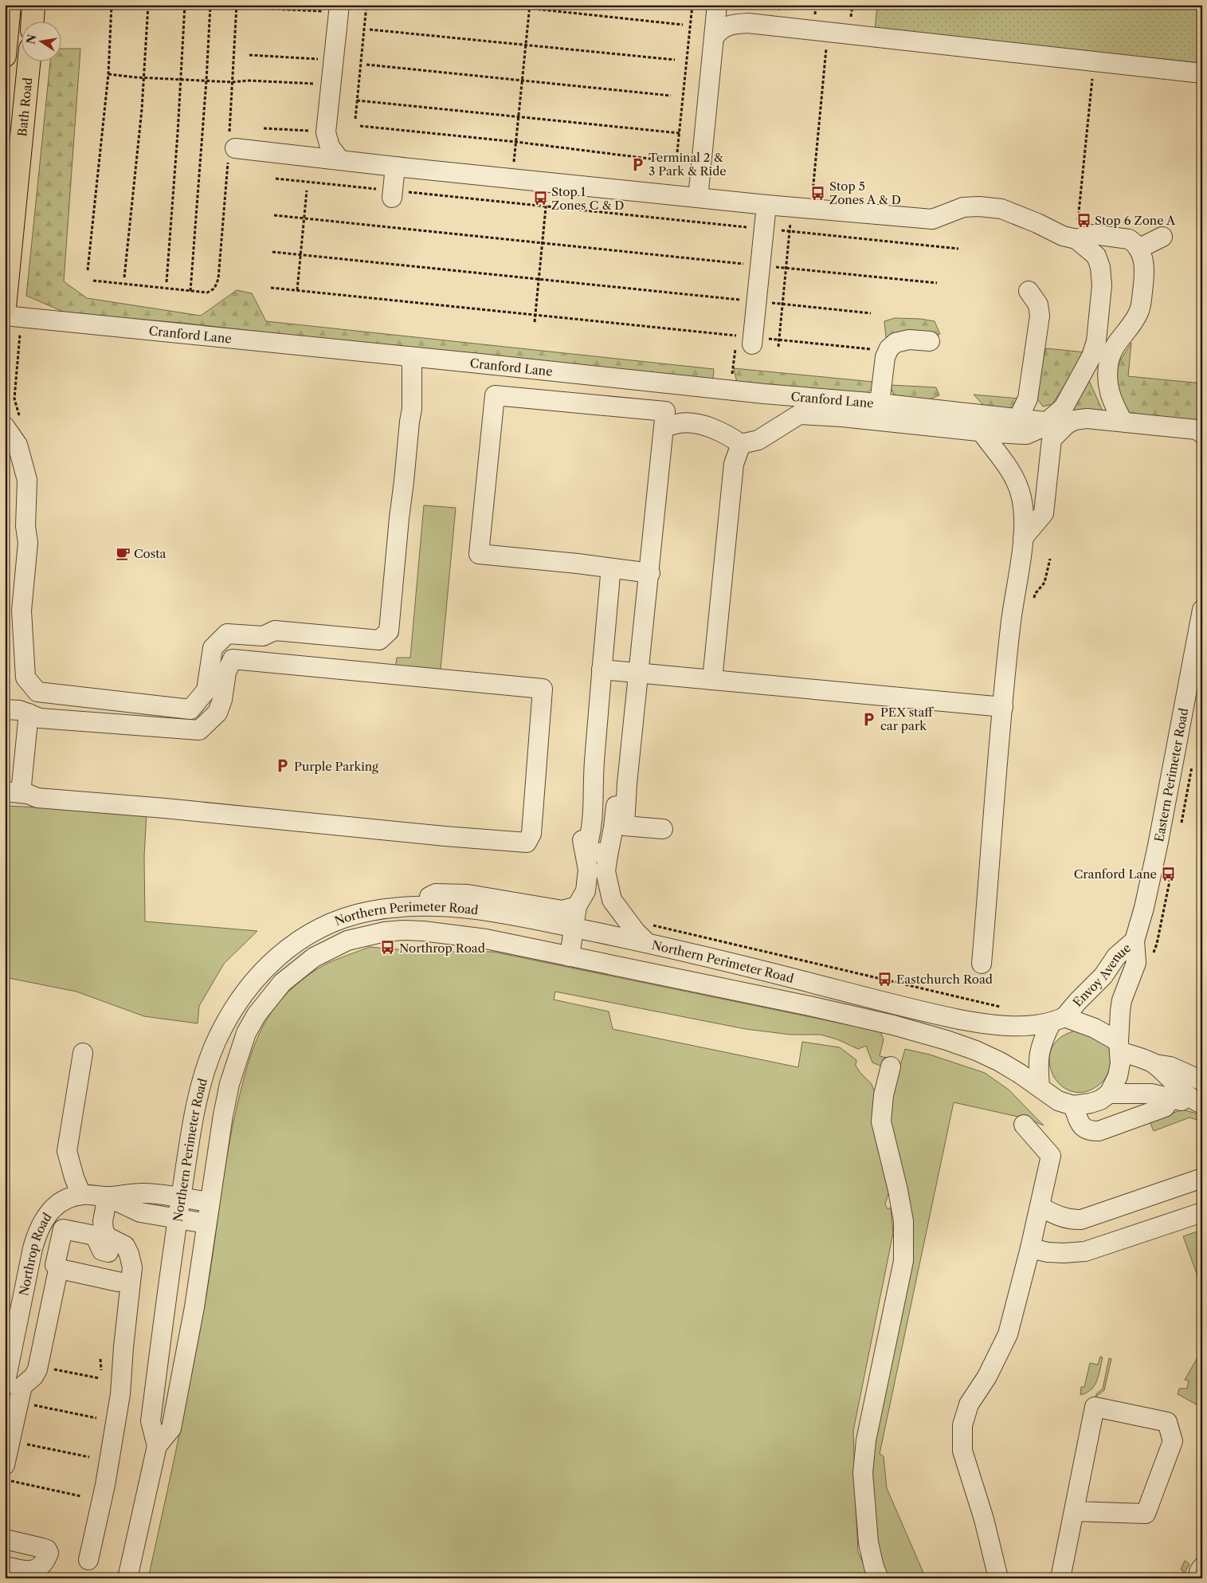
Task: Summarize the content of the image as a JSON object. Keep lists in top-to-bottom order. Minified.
{"streets":{"highway":["Bath Road"],"street":["Cranford Lane","Eastern Perimeter Road","Northern Perimeter Road","Envoy Avenue","Northrop Road"]},"crossings":[["Eastern Perimeter Road","Envoy Avenue"],["Northern Perimeter Road","Envoy Avenue"],["Northern Perimeter Road","Northrop Road"]],"places":{"parking":["Terminal 2 & 3 Park & Ride","PEX staff car park","Purple Parking"],"bus stop":["Stop 5 Zones A & D","Stop 1 Zones C & D","Stop 6 Zone A","Cranford Lane","Northrop Road","Eastchurch Road"],"cafe":["Costa"]},"north":"left"}
